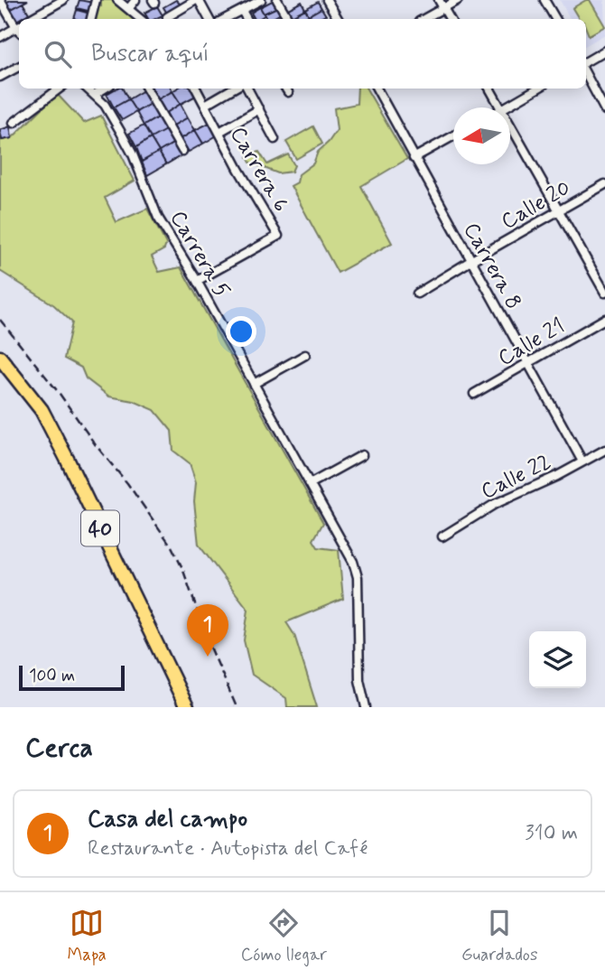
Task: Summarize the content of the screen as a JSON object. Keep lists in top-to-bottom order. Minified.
{"streets":{"highway":["40"],"street":["Carrera 6","Calle 20","Carrera 5","Carrera 8","Calle 21","Calle 22"]},"crossings":[["Carrera 6","Carrera 5"],["Calle 20","Carrera 8"],["Carrera 8","Calle 21"],["Carrera 8","Calle 22"]],"scale_bar":"100 m","north":"left","page":{"search":"Buscar aquí","pins":"1","scale":"100 m","heading":"Cerca","list":[{"mark":"1","name":"Casa del campo","note":"Restaurante · Autopista del Café","value":"310 m"}],"nav":["Mapa","Cómo llegar","Guardados"]}}
